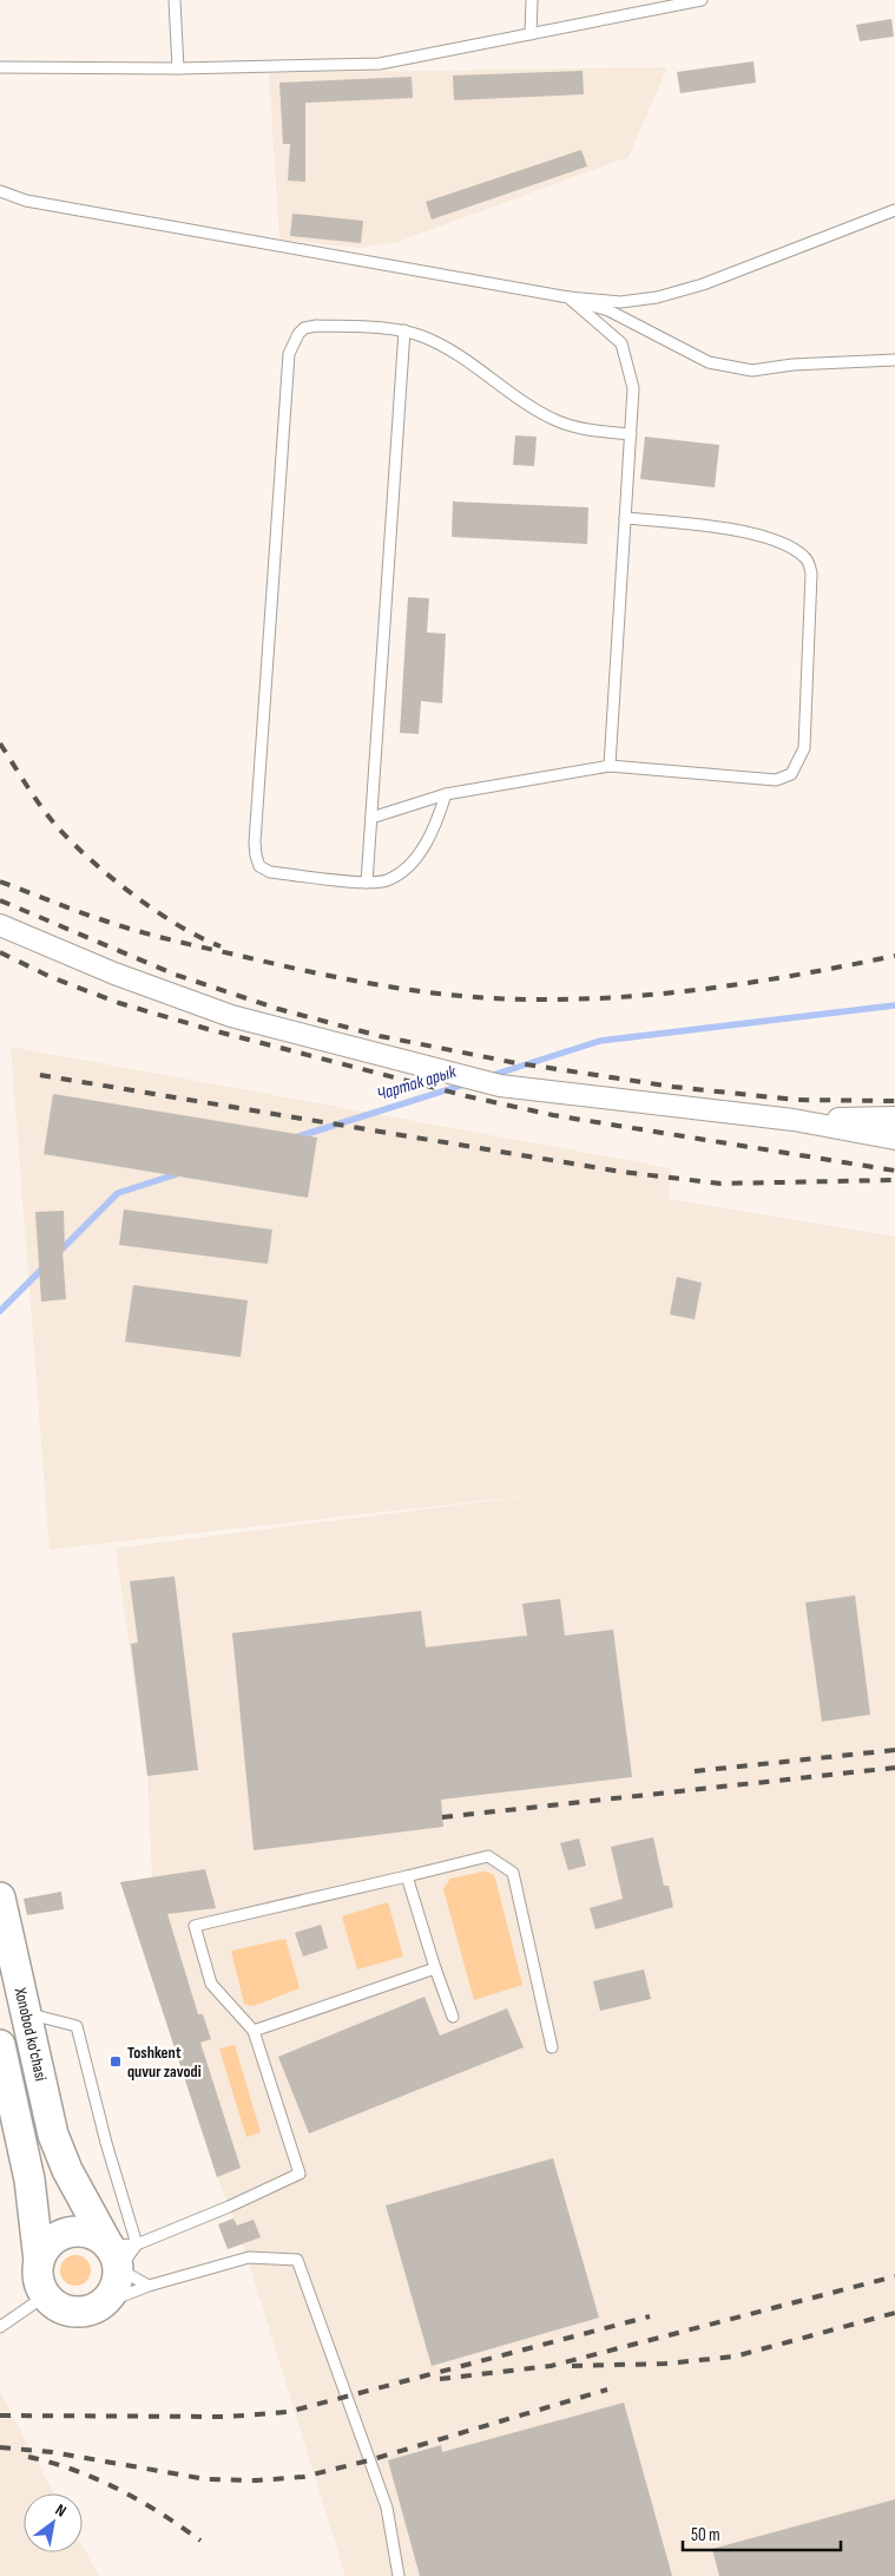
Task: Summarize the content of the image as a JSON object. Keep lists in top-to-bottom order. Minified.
{"streets":{"street":["Xonobod ko'chasi"]},"water":["Чартак арык"],"places":{"transit":["Toshkent quvur zavodi"]},"scale_bar":"50 m","north":"top right"}
